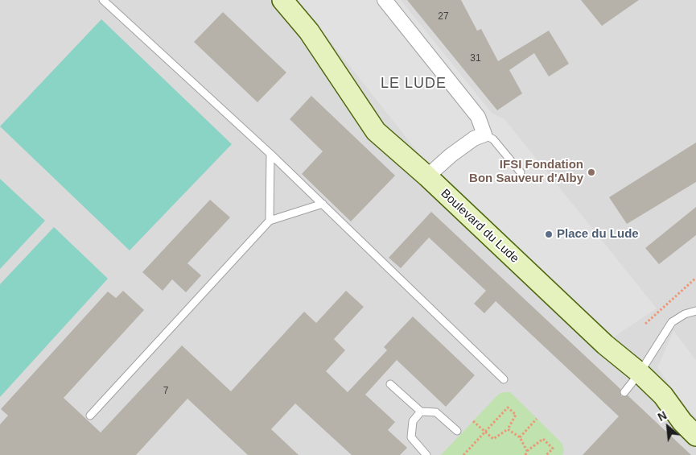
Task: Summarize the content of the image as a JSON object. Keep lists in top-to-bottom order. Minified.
{"streets":{"main road":["Boulevard du Lude"]},"districts":["LE LUDE"],"places":["IFSI Fondation Bon Sauveur d'Alby","Place du Lude"],"house_numbers":["27","31","7"],"north":"top left"}
